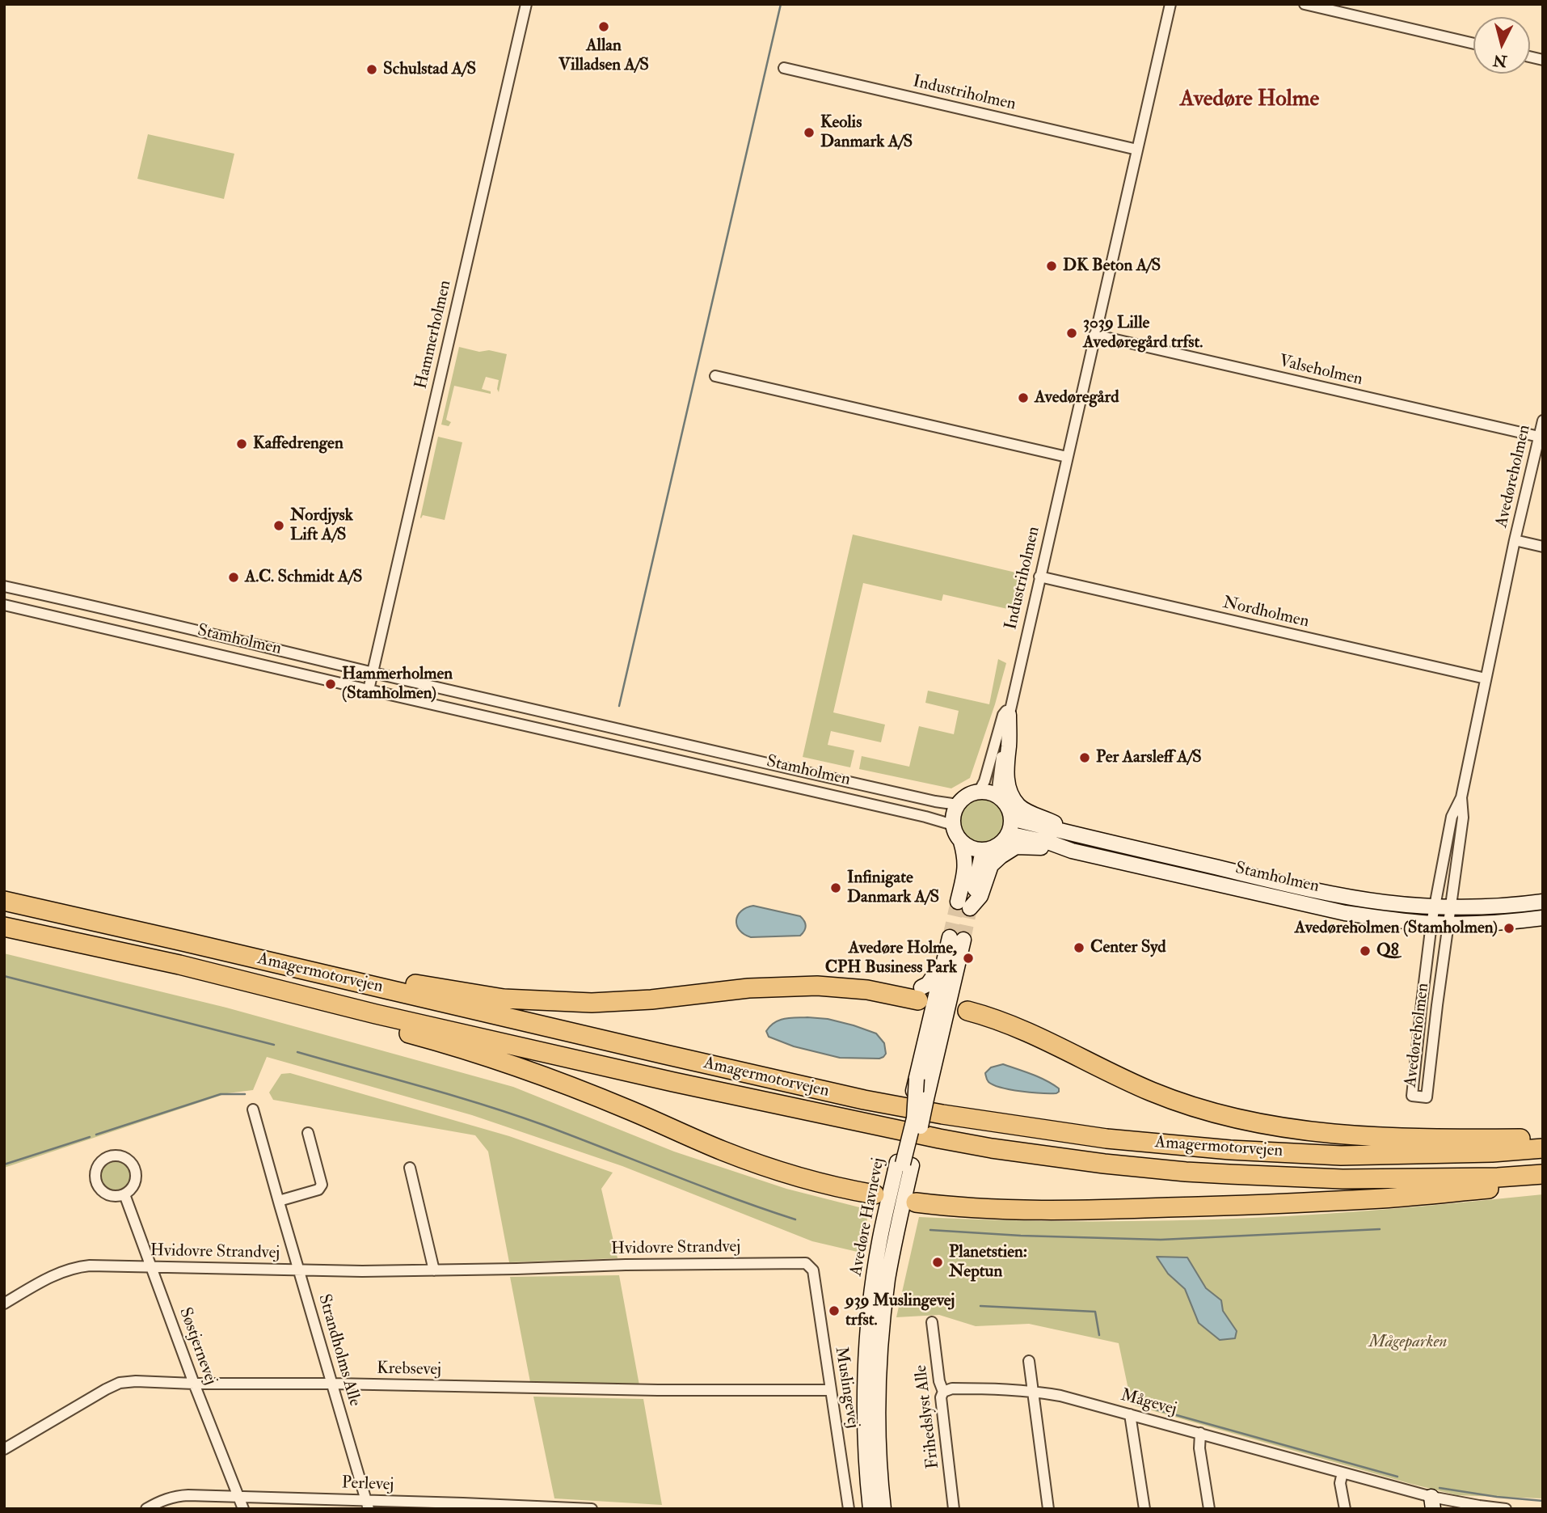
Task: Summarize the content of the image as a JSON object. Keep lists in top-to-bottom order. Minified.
{"streets":{"highway":["Amagermotorvejen"],"street":["Industriholmen","Hammerholmen","Valseholmen","Avedøreholmen","Nordholmen","Stamholmen","Avedøre Havnevej","Hvidovre Strandvej","Søstjernevej","Strandholms Alle","Krebsevej","Muslingevej","Mågevej","Frihedslyst Alle","Perlevej"]},"crossings":[["Industriholmen","Valseholmen"],["Industriholmen","Nordholmen"],["Industriholmen","Stamholmen"],["Hammerholmen","Stamholmen"],["Valseholmen","Avedøreholmen"],["Avedøreholmen","Nordholmen"],["Avedøreholmen","Stamholmen"],["Hvidovre Strandvej","Søstjernevej"],["Hvidovre Strandvej","Strandholms Alle"],["Hvidovre Strandvej","Muslingevej"],["Søstjernevej","Krebsevej"],["Søstjernevej","Perlevej"],["Strandholms Alle","Krebsevej"],["Strandholms Alle","Perlevej"],["Krebsevej","Muslingevej"],["Mågevej","Frihedslyst Alle"]],"districts":["Avedøre Holme"],"parks":["Mågeparken"],"places":["Allan Villadsen A/S","Schulstad A/S","Keolis Danmark A/S","DK Beton A/S","3039 Lille Avedøregård trfst.","Avedøregård","Kaffedrengen","Nordjysk Lift A/S","A.C. Schmidt A/S","Hammerholmen (Stamholmen)","Per Aarsleff A/S","Infinigate Danmark A/S","Avedøreholmen (Stamholmen)","Center Syd","Q8","Avedøre Holme, CPH Business Park","Planetstien: Neptun","939 Muslingevej trfst."],"north":"bottom"}
